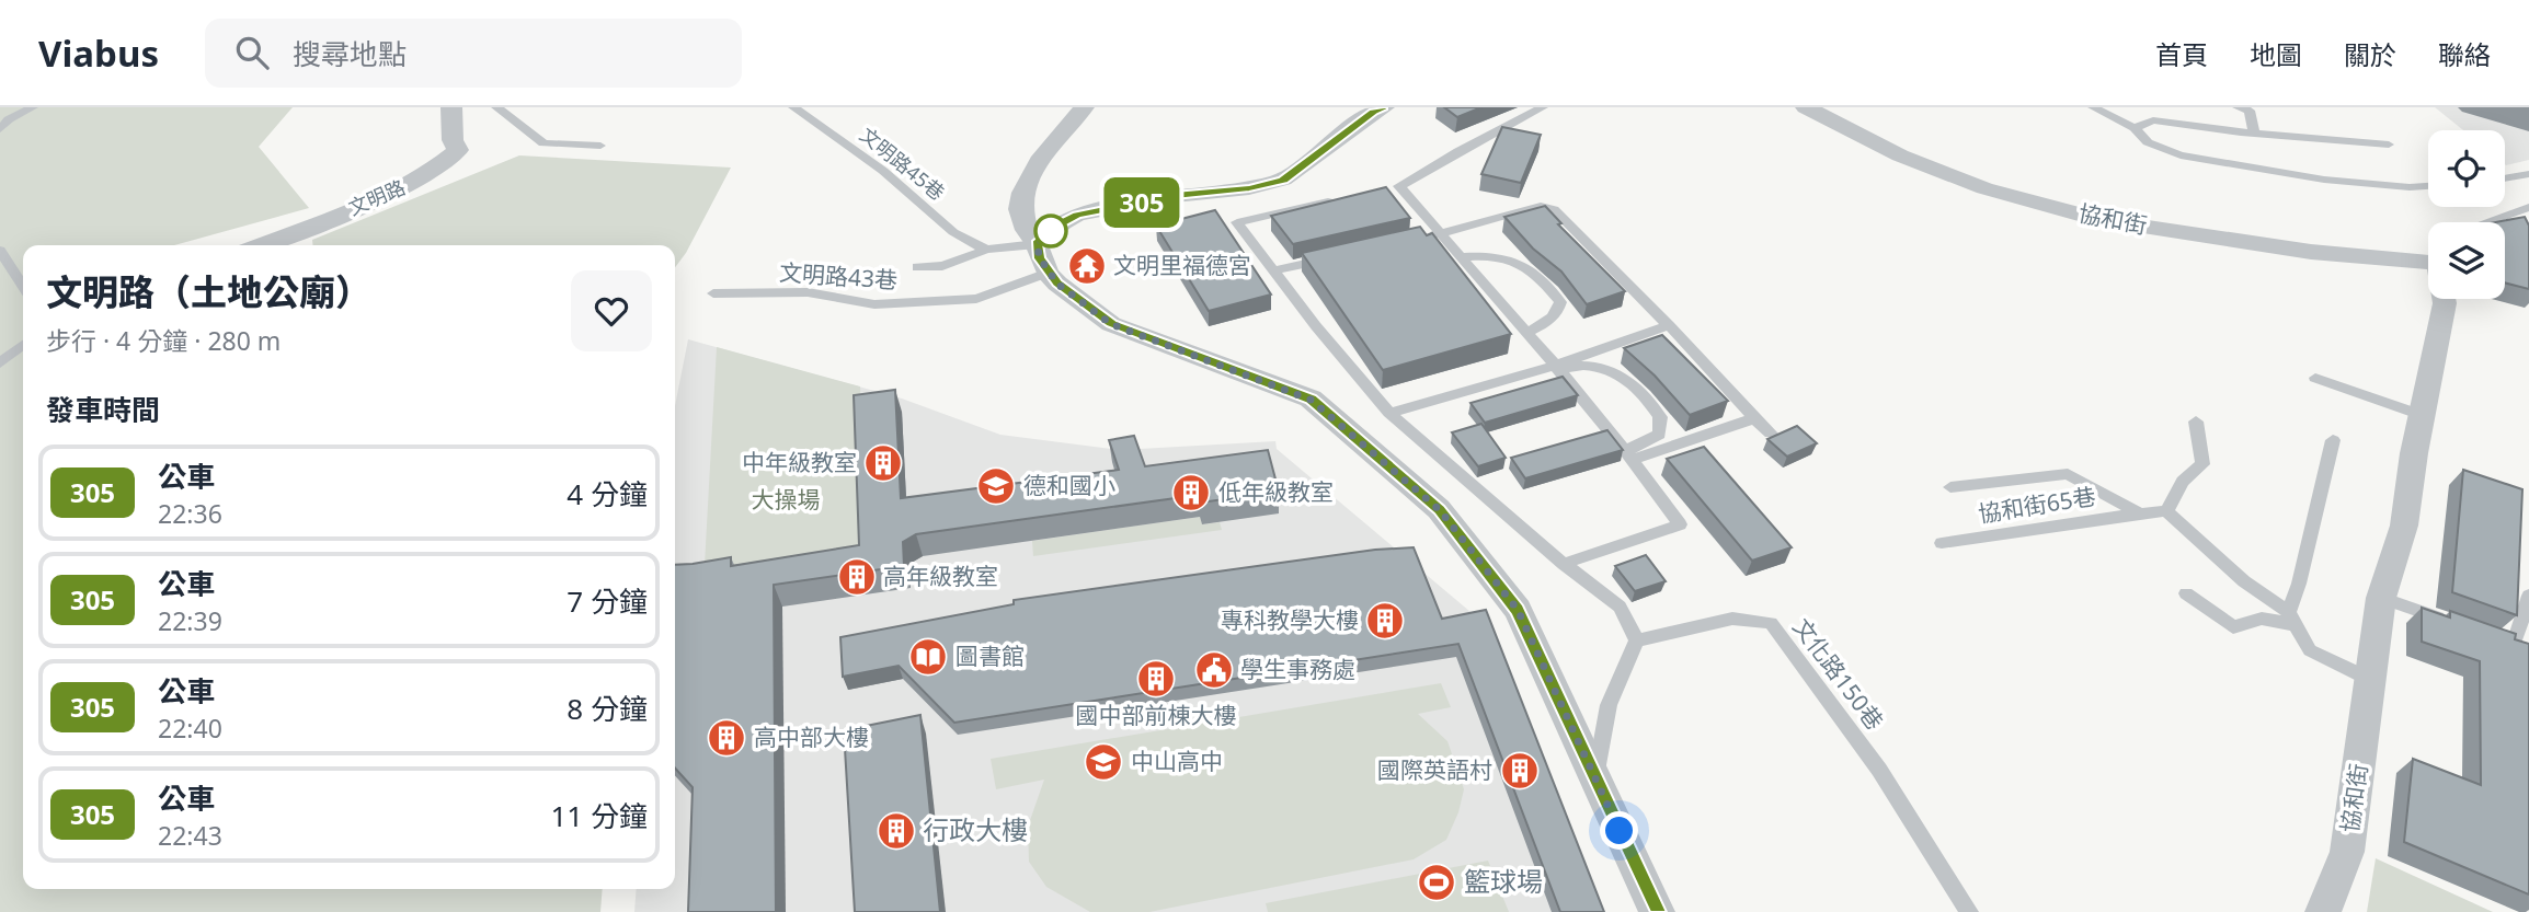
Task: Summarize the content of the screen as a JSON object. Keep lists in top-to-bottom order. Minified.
{"streets":{"street":["文明路","協和街"],"lane":["文明路45巷","文明路43巷","協和街65巷","文化路150巷"]},"parks":["大操場"],"places":{"temple":["文明里福德宮"],"building":["中年級教室","低年級教室","高年級教室","專科教學大樓","國中部前棟大樓","高中部大樓","國際英語村","行政大樓"],"school or university":["德和國小","中山高中"],"library":["圖書館"],"public building":["學生事務處"],"sports":["籃球場"]},"lines":["bus line 305"],"page":{"header":"Viabus","search":"搜尋地點","nav":["首頁","地圖","關於","聯絡"],"on_map":"305","heading":[["文明路（土地公廟）","步行 · 4 分鐘 · 280 m"],"發車時間"],"list":[{"mark":"305","name":"公車","note":"22:36","value":"4 分鐘"},{"mark":"305","name":"公車","note":"22:39","value":"7 分鐘"},{"mark":"305","name":"公車","note":"22:40","value":"8 分鐘"},{"mark":"305","name":"公車","note":"22:43","value":"11 分鐘"}]}}
